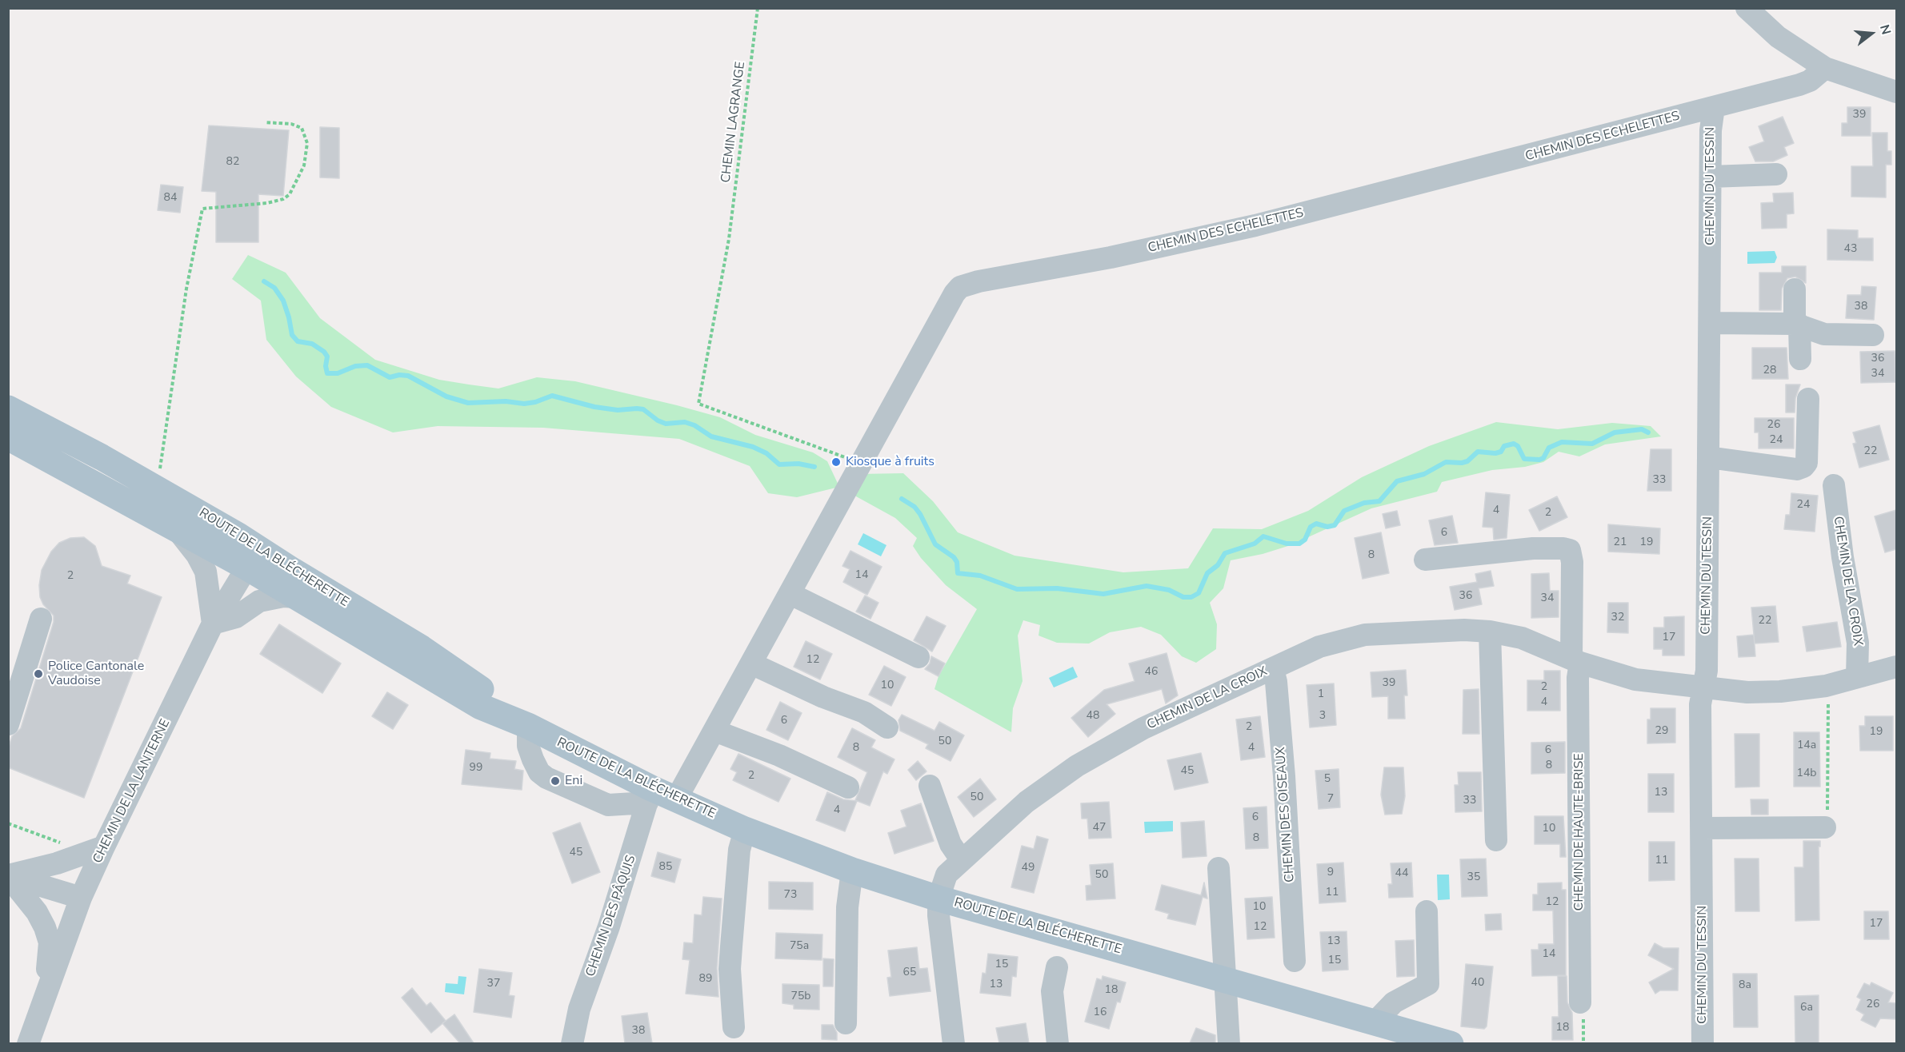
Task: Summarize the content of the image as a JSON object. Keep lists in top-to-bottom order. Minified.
{"streets":{"main road":["ROUTE DE LA BLÉCHERETTE"],"street":["CHEMIN DES ECHELETTES","CHEMIN DU TESSIN","CHEMIN DE LA CROIX","CHEMIN DE LA LANTERNE","CHEMIN DES OISEAUX","CHEMIN DE HAUTE-BRISE","CHEMIN DES PÂQUIS"],"path":["CHEMIN LAGRANGE"]},"crossings":[["CHEMIN LAGRANGE","CHEMIN DES ECHELETTES"],["CHEMIN DES ECHELETTES","CHEMIN DU TESSIN"],["CHEMIN DES ECHELETTES","ROUTE DE LA BLÉCHERETTE"],["CHEMIN DU TESSIN","CHEMIN DE LA CROIX"],["ROUTE DE LA BLÉCHERETTE","CHEMIN DE LA CROIX"],["ROUTE DE LA BLÉCHERETTE","CHEMIN DE LA LANTERNE"],["ROUTE DE LA BLÉCHERETTE","CHEMIN DES PÂQUIS"],["CHEMIN DE LA CROIX","CHEMIN DES OISEAUX"],["CHEMIN DE LA CROIX","CHEMIN DE HAUTE-BRISE"]],"places":["Kiosque à fruits","Police Cantonale Vaudoise","Eni"],"house_numbers":["39","82","84","43","38","36","28","34","26","24","22","33","24","4","2","6","21","19","8","14","2","36","34","32","22","17","12","46","39","10","2","1","4","48","3","6","2","29","19","50","14a","8","4","6","8","99","45","14b","2","5","13","50","7","33","4","6","47","10","8","45","11","85","49","9","44","50","35","11","73","12","10","17","12","13","75a","14","15","15","65","89","40","37","13","8a","18","75b","26","6a","16","18","38"],"north":"right"}
